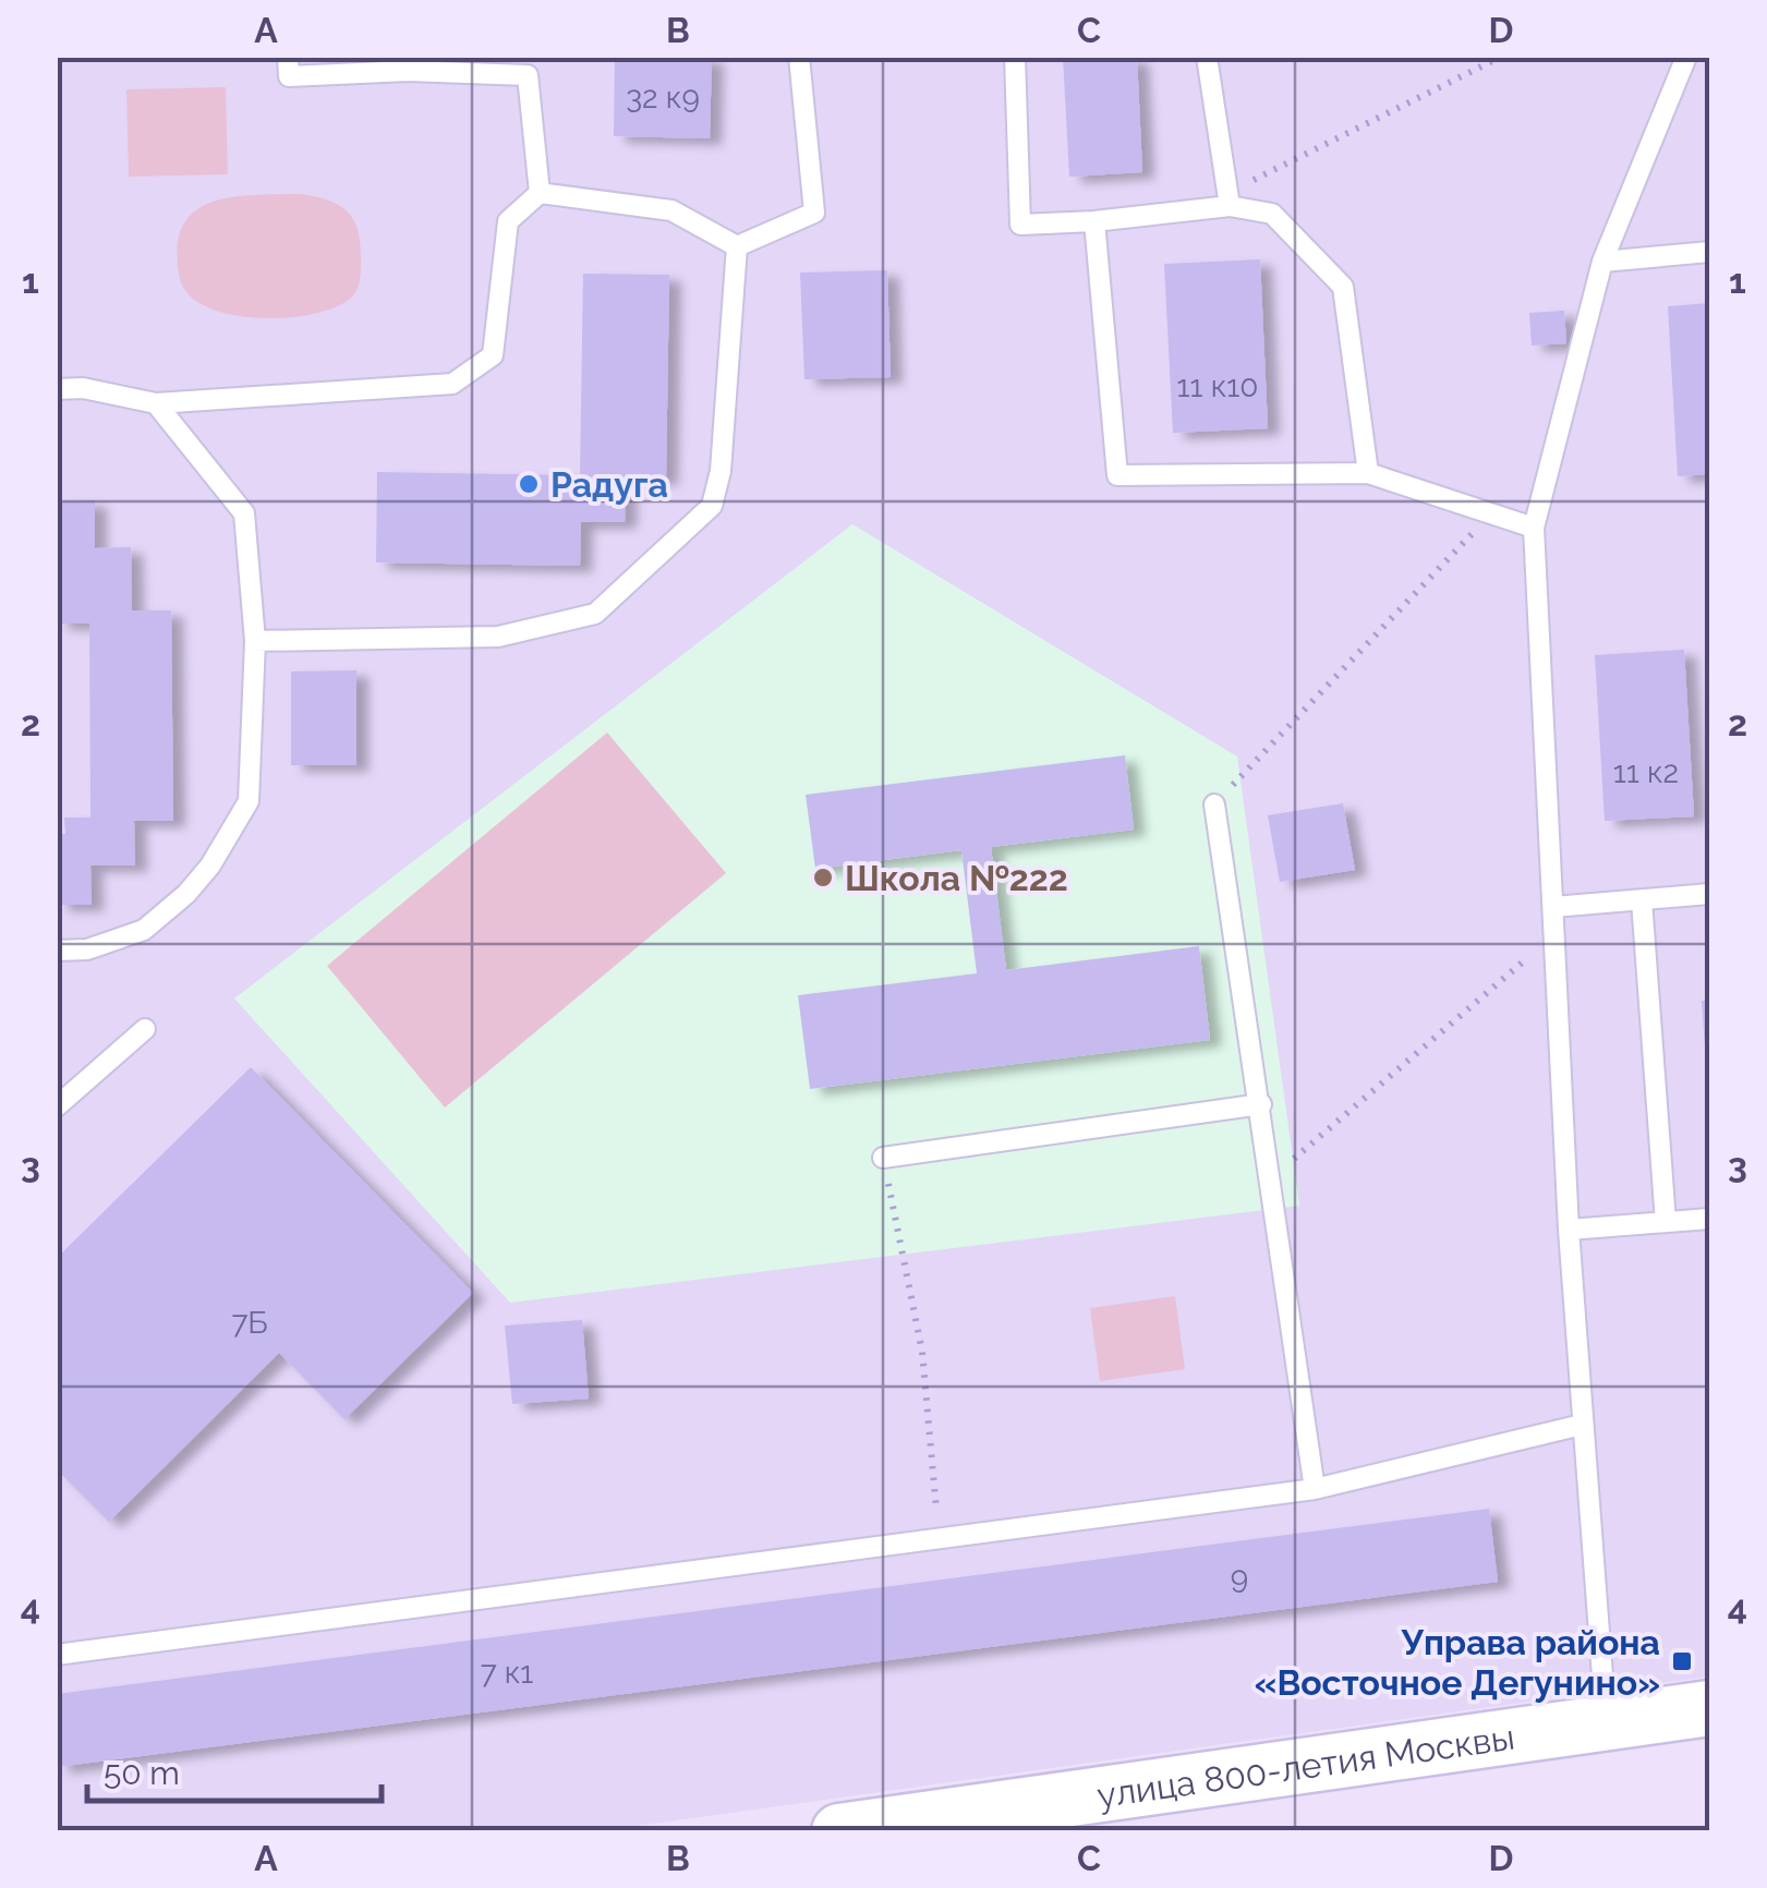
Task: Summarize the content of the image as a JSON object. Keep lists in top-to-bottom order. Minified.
{"streets":{"street":["улица 800-летия Москвы"]},"places":{"other":["Радуга","Школа №222"],"transit":["Управа района «Восточное Дегунино»"]},"house_numbers":["32 к9","11 к10","11 к2","7Б","9","7 к1"],"scale_bar":"50 m","grid":{"columns":["A","B","C","D"],"rows":["1","2","3","4"]}}
